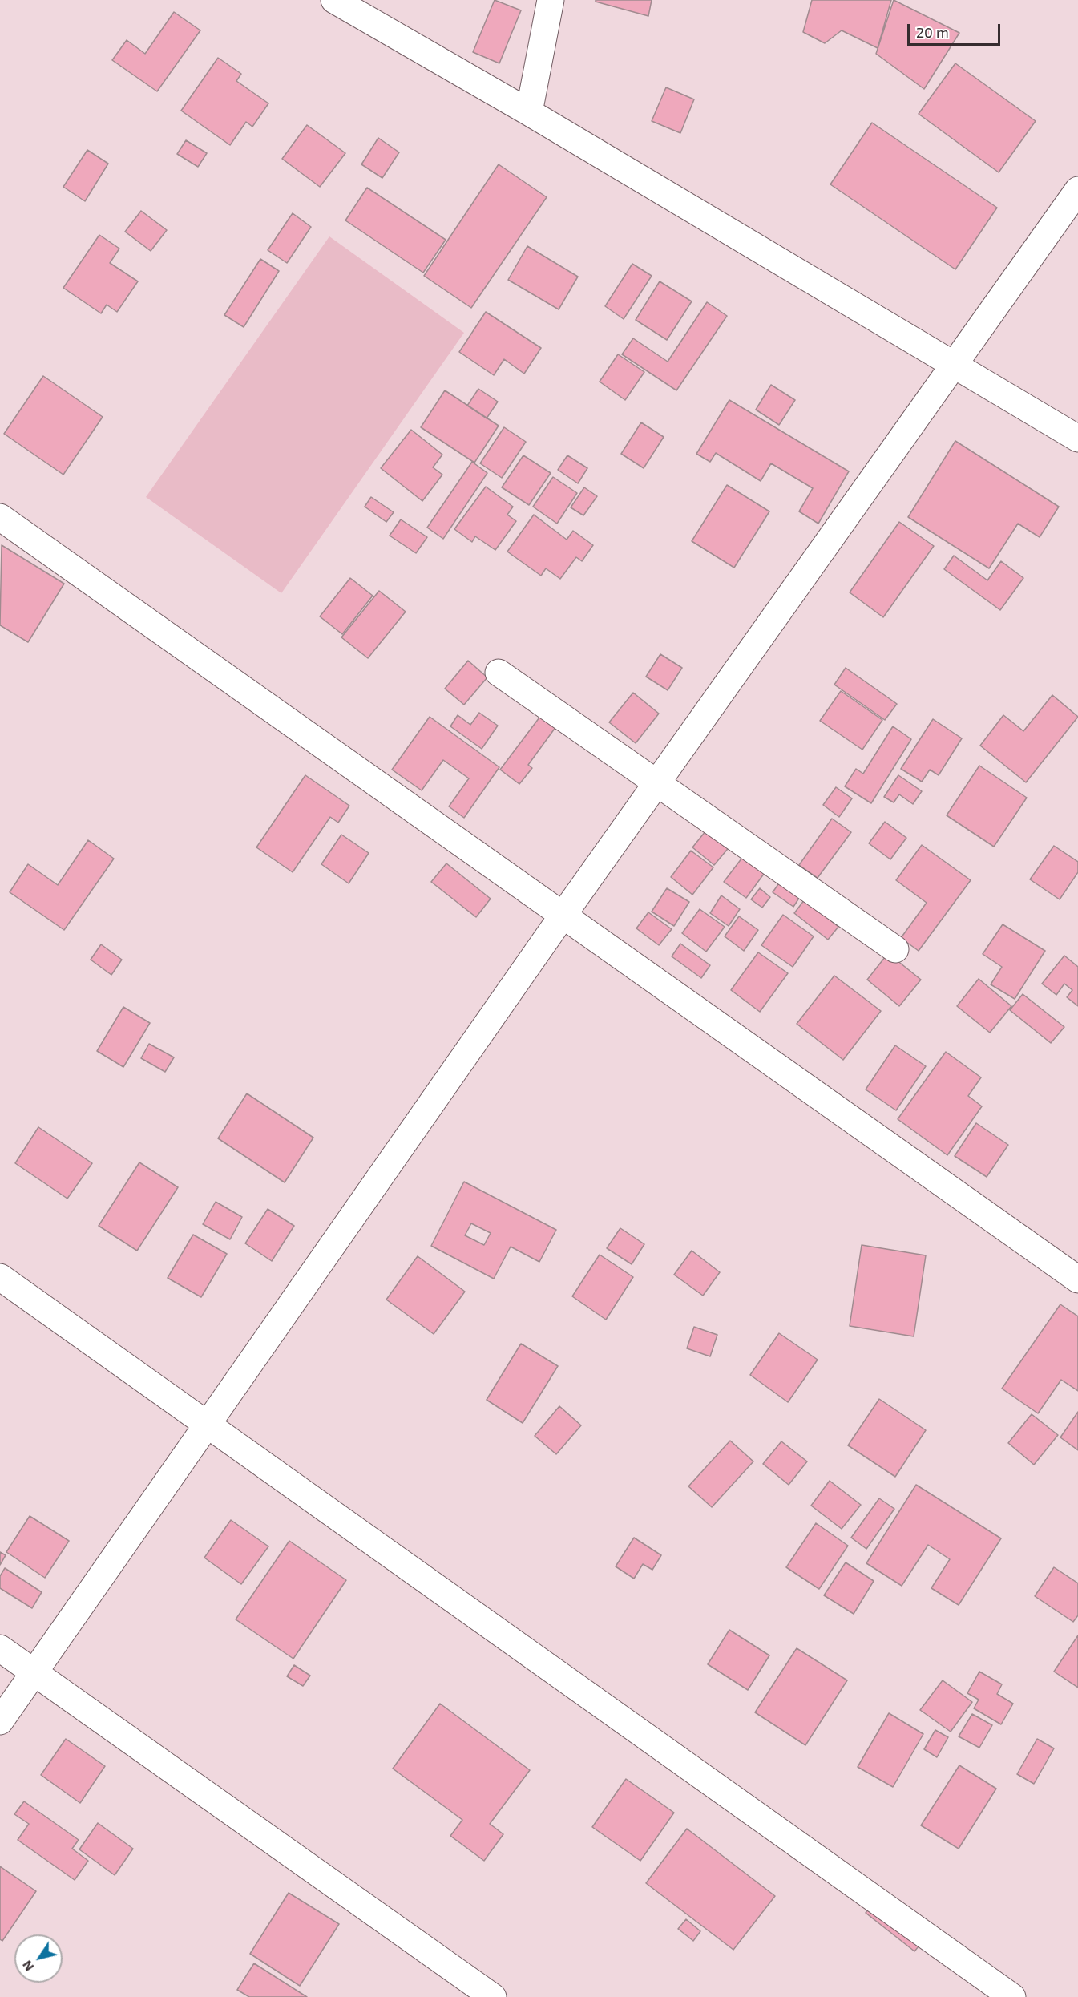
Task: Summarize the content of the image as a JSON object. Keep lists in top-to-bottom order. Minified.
{"scale_bar":"20 m","north":"bottom left"}
